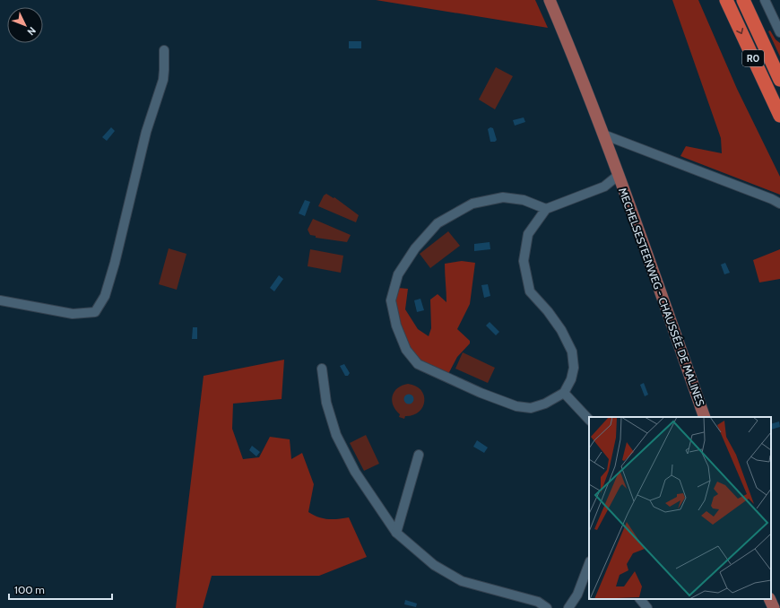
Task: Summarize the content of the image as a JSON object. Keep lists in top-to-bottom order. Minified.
{"streets":{"highway":["R0"],"main road":["MECHELSESTEENWEG - CHAUSSÉE DE MALINES"]},"scale_bar":"100 m","north":"bottom right"}
